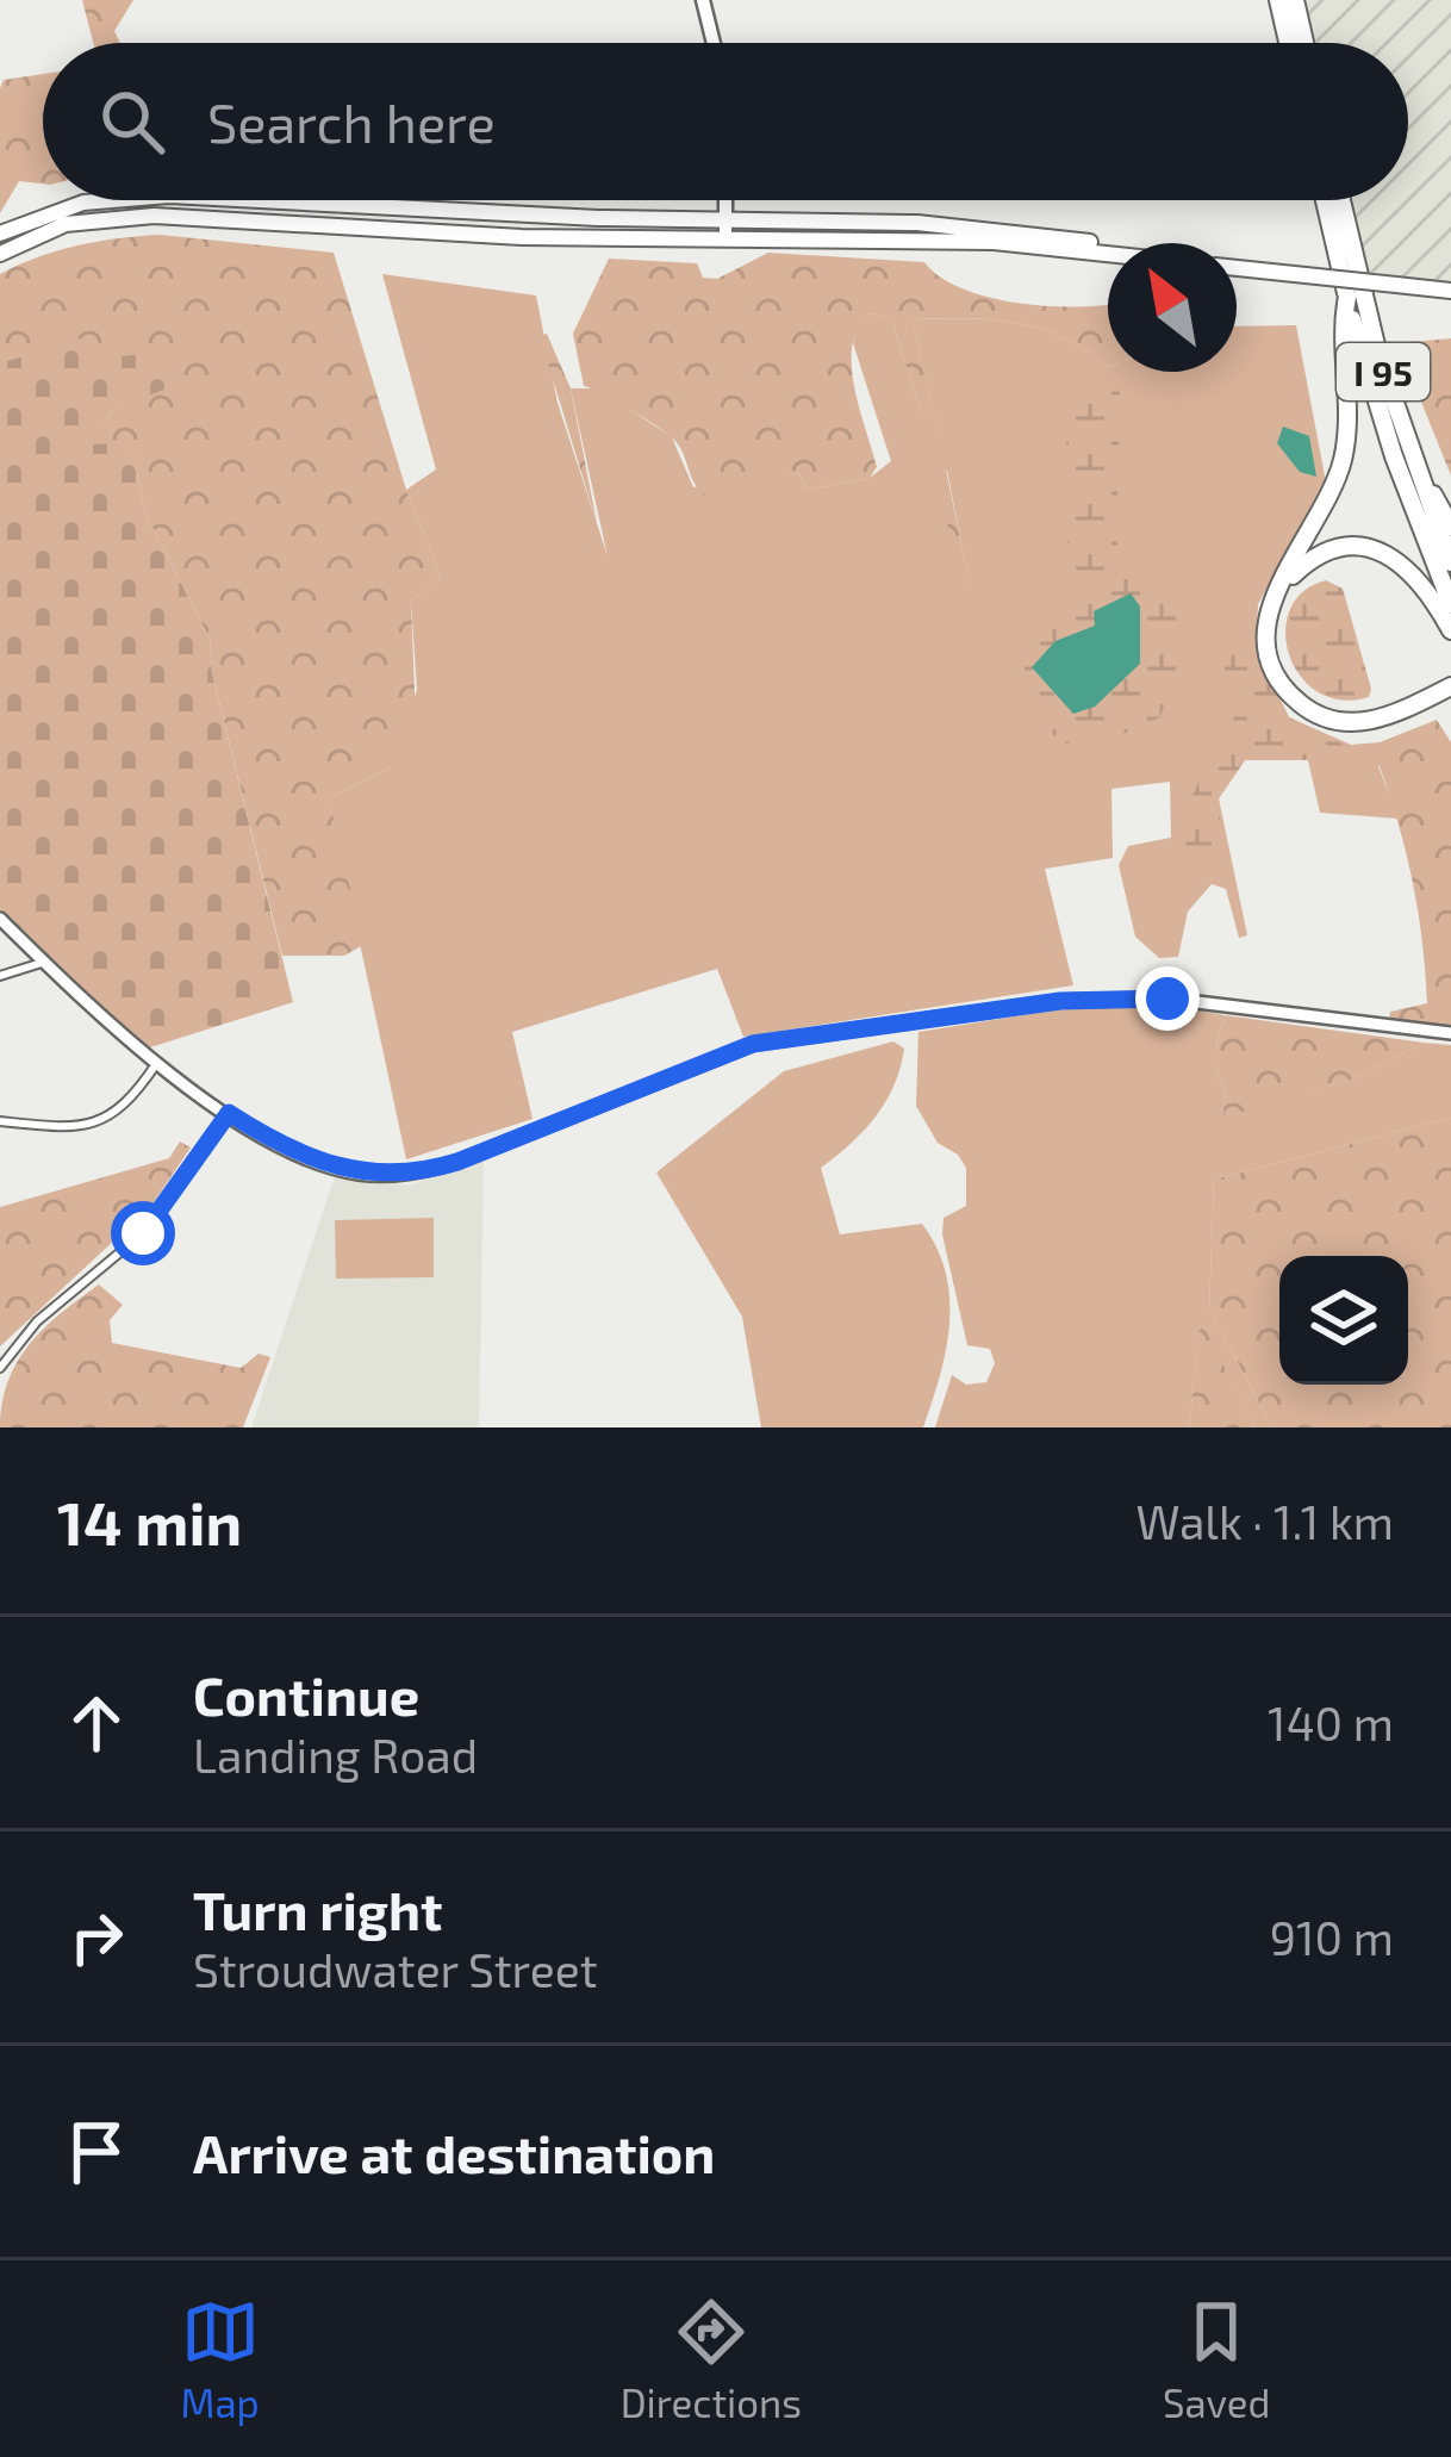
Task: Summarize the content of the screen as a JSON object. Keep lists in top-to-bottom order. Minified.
{"streets":{"highway":["I 95"]},"north":"top left","page":{"search":"Search here","heading":["14 min","Walk · 1.1 km"],"list":[["Continue","Landing Road","140 m"],["Turn right","Stroudwater Street","910 m"],"Arrive at destination"],"nav":["Map","Directions","Saved"]}}
